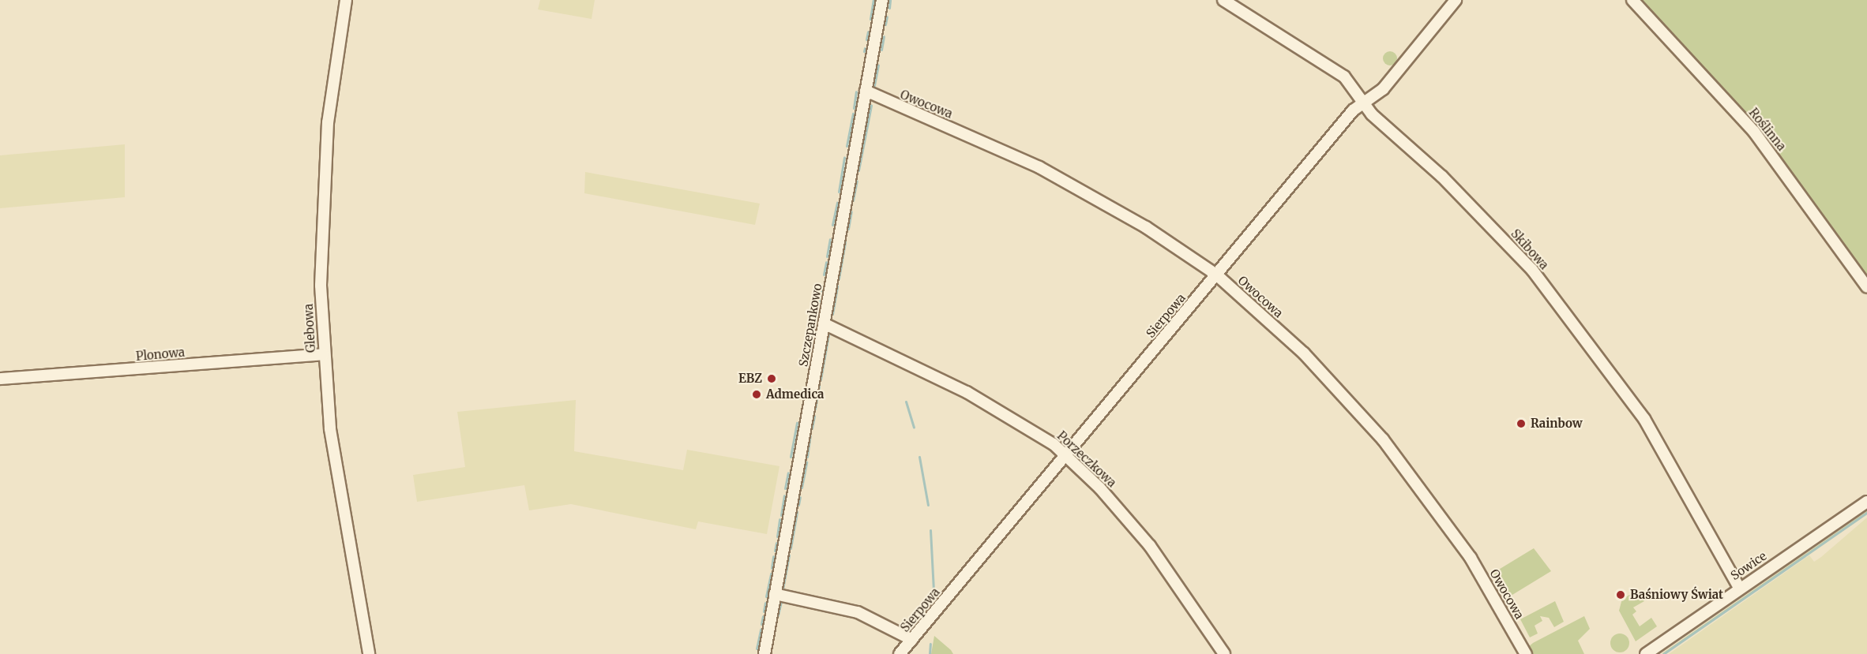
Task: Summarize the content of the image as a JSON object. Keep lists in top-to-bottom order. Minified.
{"streets":{"street":["Owocowa","Roślinna","Skibowa","Sierpowa","Szczepankowo","Glebowa","Plonowa","Porzeczkowa","Sowice"]},"crossings":[["Owocowa","Sierpowa"],["Owocowa","Szczepankowo"],["Skibowa","Sierpowa"],["Skibowa","Sowice"],["Sierpowa","Porzeczkowa"],["Szczepankowo","Porzeczkowa"],["Glebowa","Plonowa"]],"places":["EBZ","Admedica","Rainbow","Baśniowy Świat"]}
